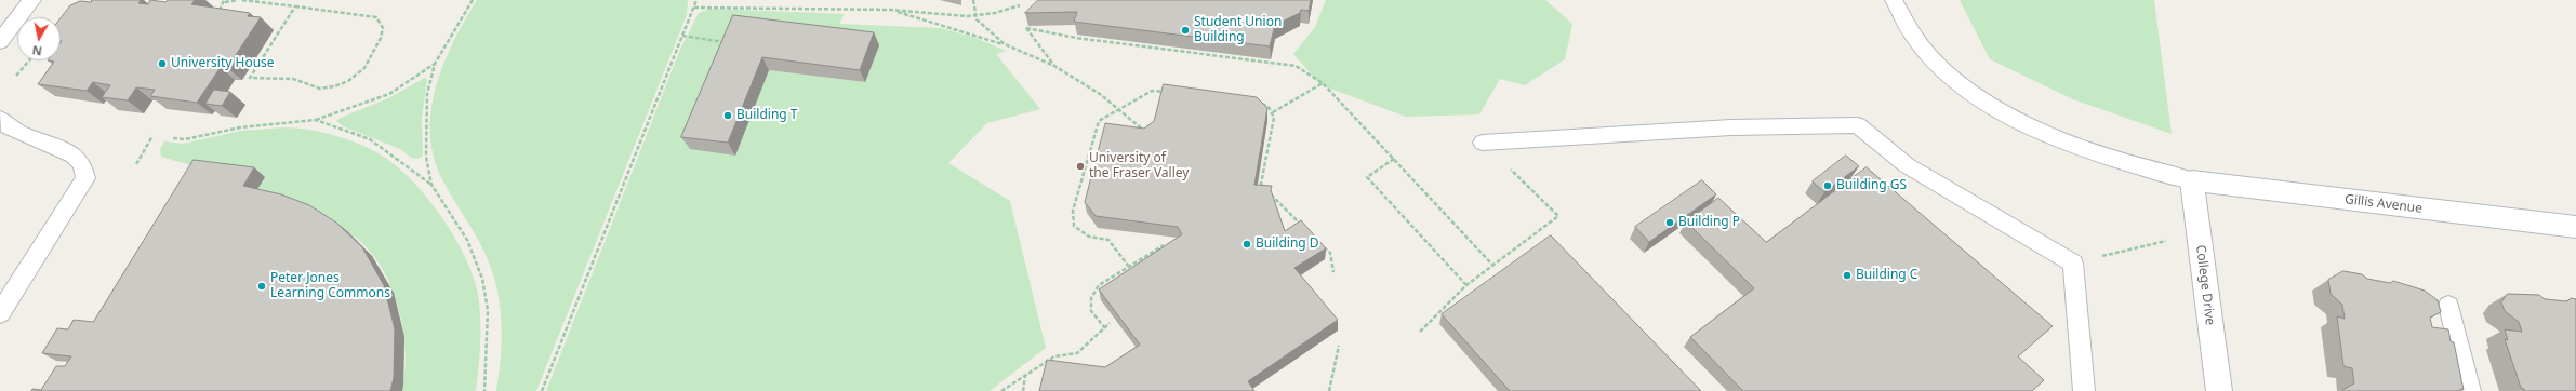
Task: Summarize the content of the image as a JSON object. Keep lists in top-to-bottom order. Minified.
{"streets":{"street":["Gillis Avenue","College Drive"]},"crossings":[["Gillis Avenue","College Drive"]],"places":["Student Union Building","University House","Building T","University of the Fraser Valley","Building GS","Building P","Building D","Building C","Peter Jones Learning Commons"],"north":"bottom"}
